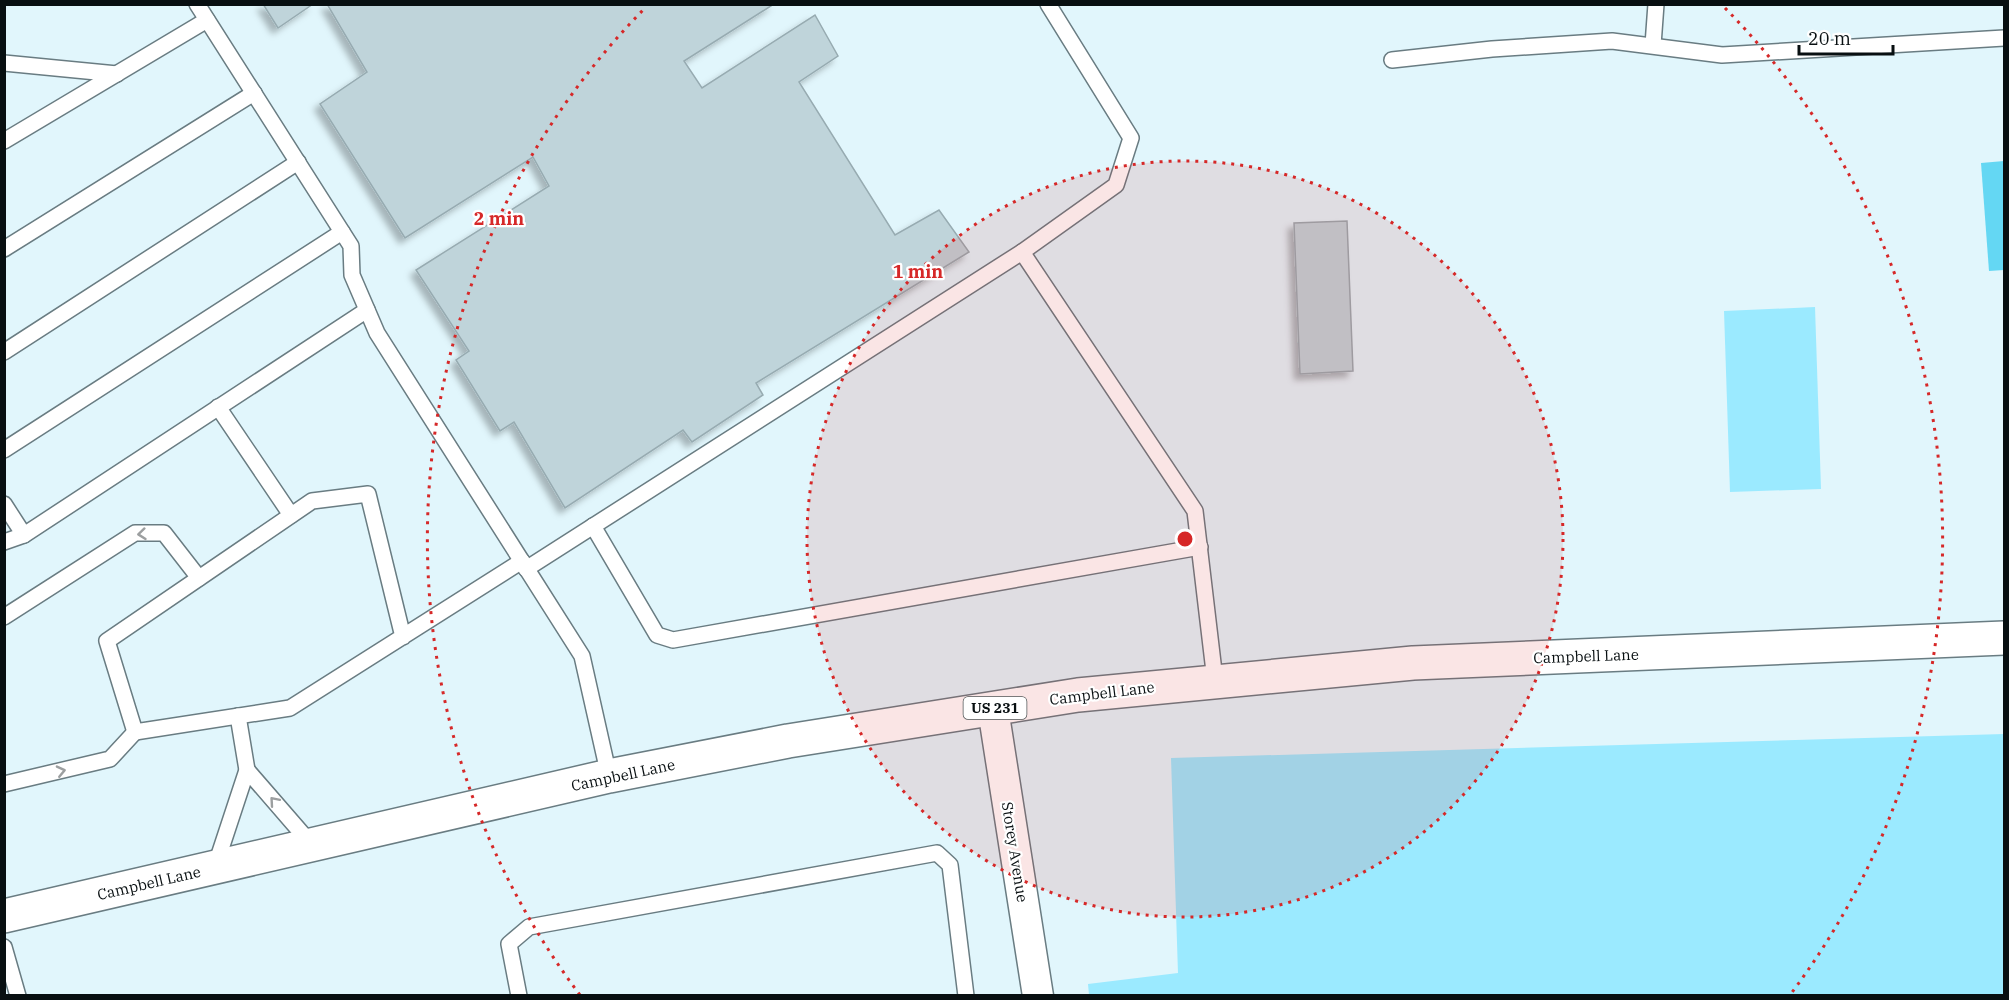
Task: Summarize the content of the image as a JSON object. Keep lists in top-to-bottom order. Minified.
{"streets":{"main road":["Campbell Lane","US 231"],"street":["Storey Avenue"]},"crossings":[["Campbell Lane","Storey Avenue"]],"scale_bar":"20 m","rings":["2 min","1 min"]}
